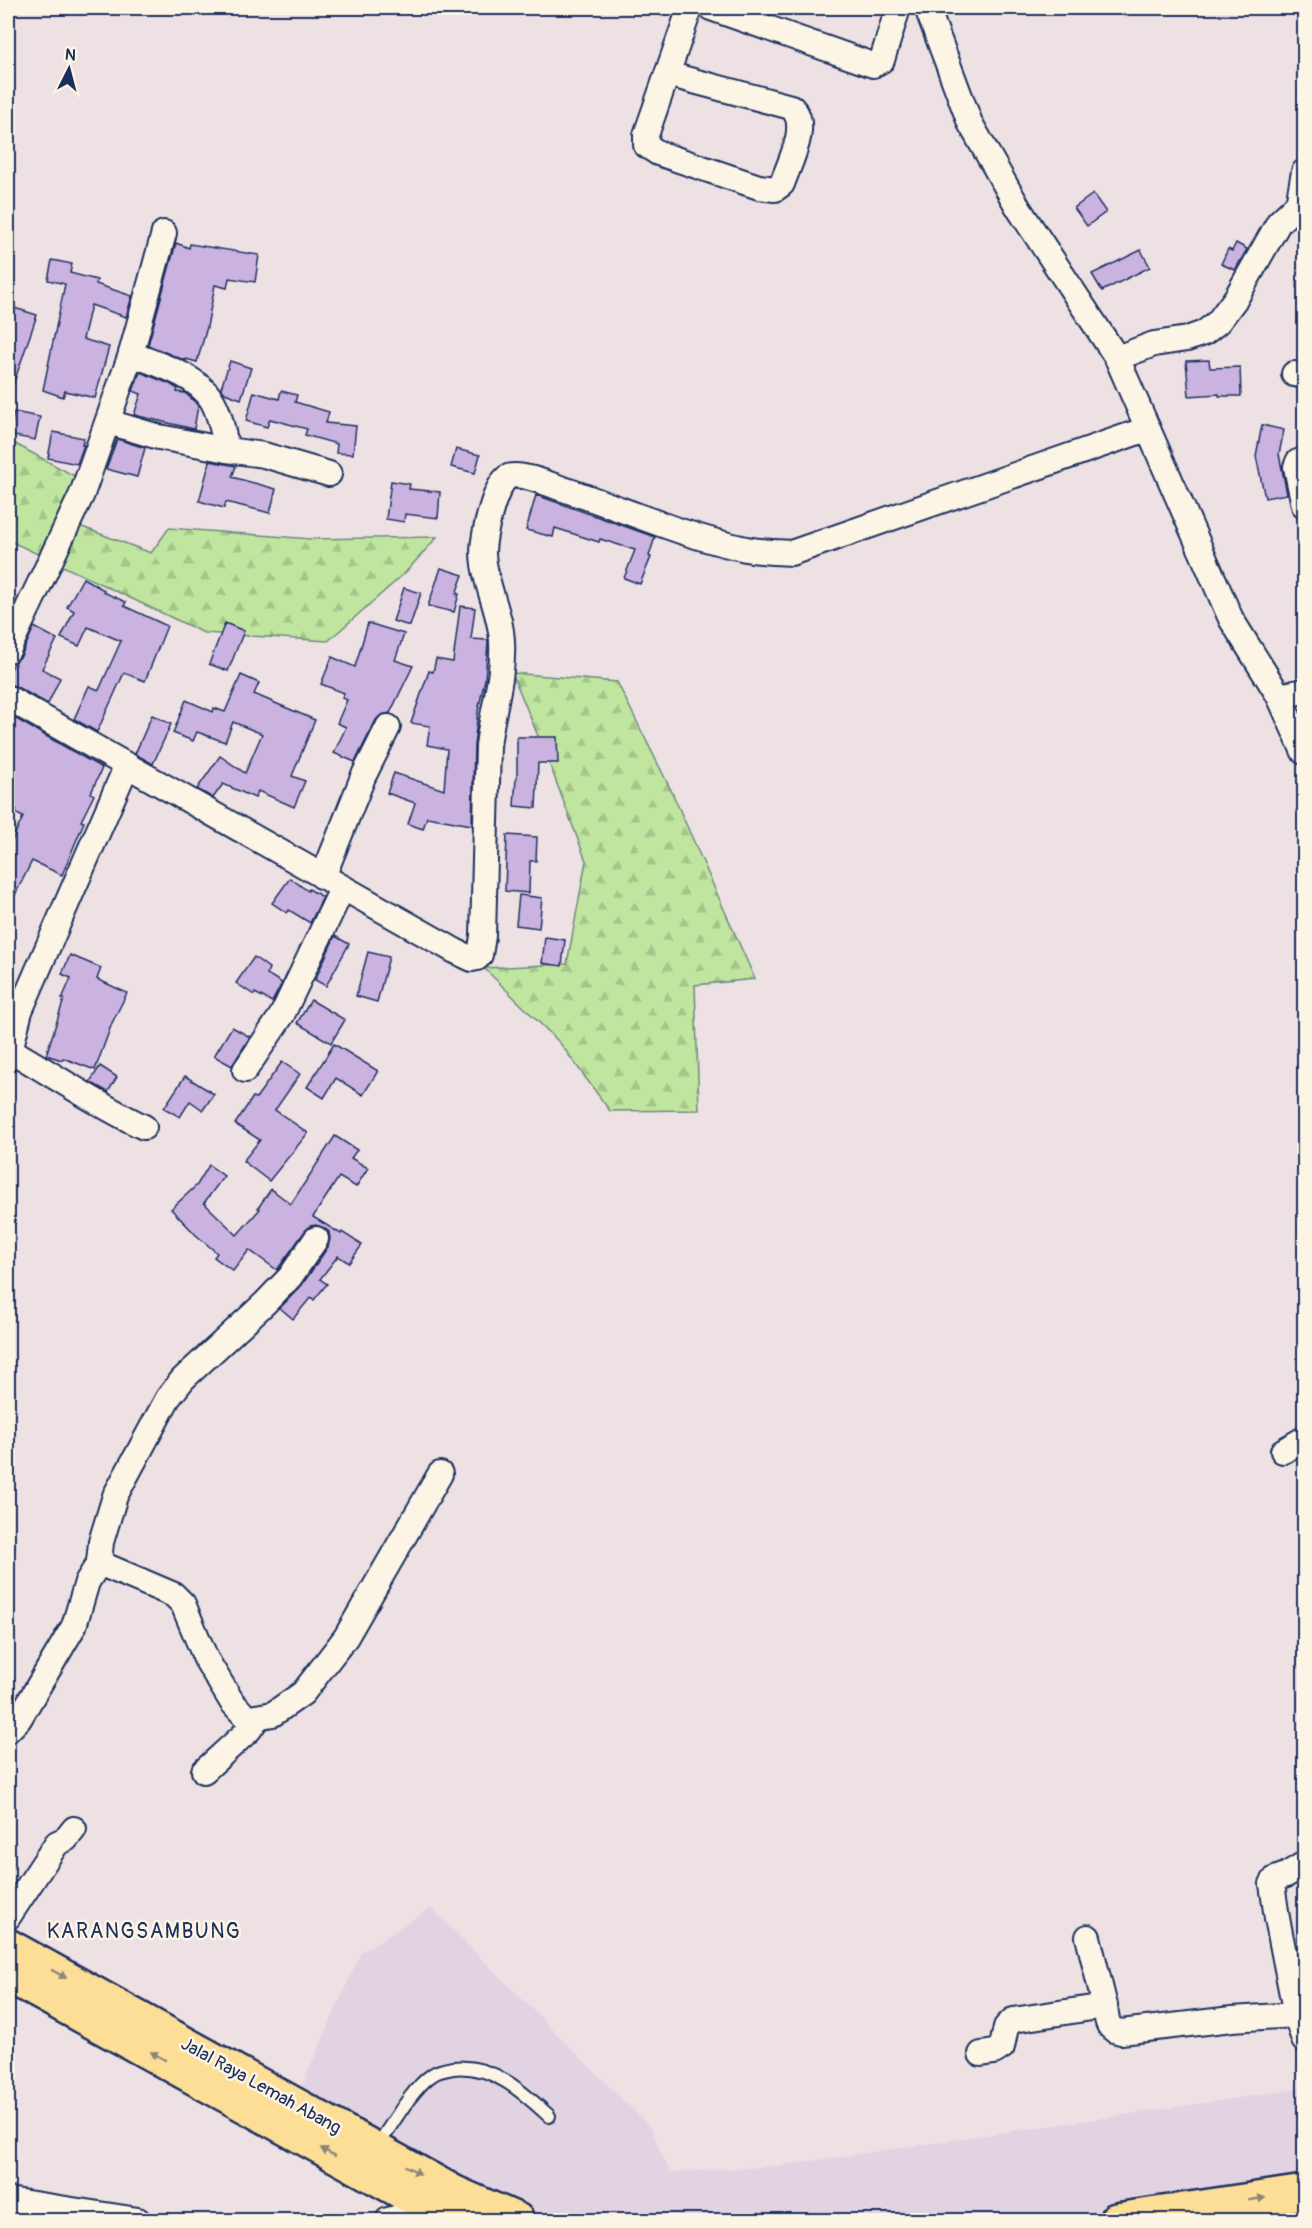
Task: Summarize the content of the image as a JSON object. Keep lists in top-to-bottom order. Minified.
{"streets":{"highway":["Jalal Raya Lemah Abang"]},"districts":["KARANGSAMBUNG"],"north":"top"}
